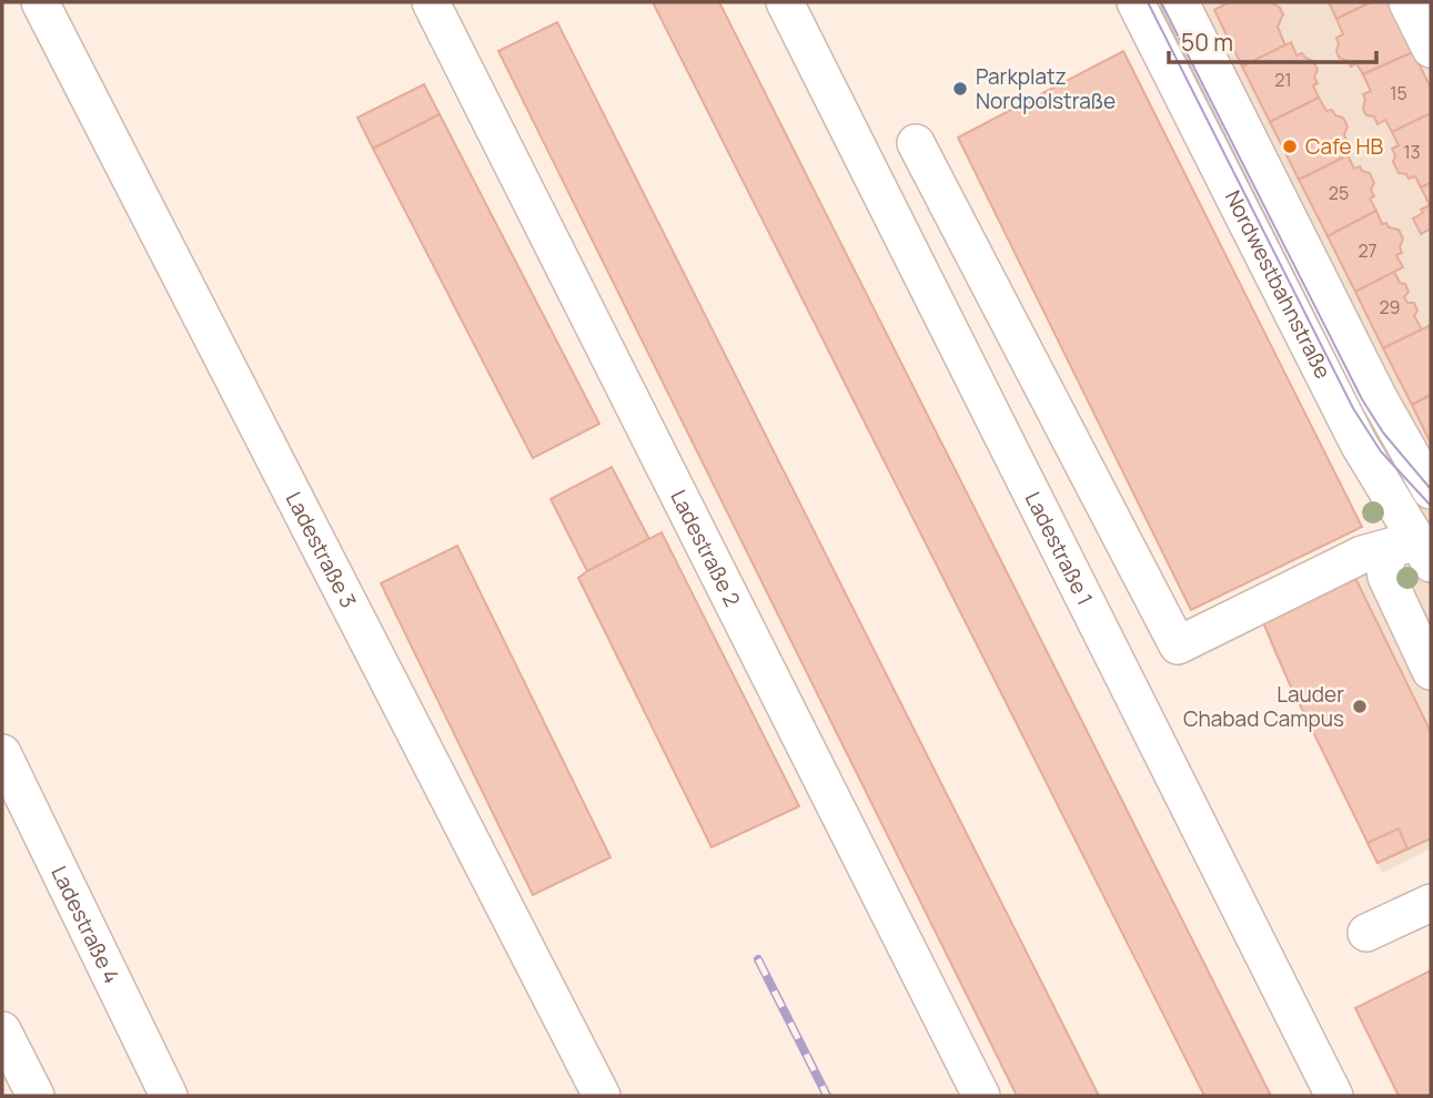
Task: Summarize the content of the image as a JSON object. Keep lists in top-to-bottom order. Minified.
{"streets":{"street":["Nordwestbahnstraße","Ladestraße 3","Ladestraße 2","Ladestraße 1","Ladestraße 4"]},"places":["Parkplatz Nordpolstraße","Cafe HB","Lauder Chabad Campus"],"house_numbers":["21","15","13","25","27","29"],"scale_bar":"50 m"}
